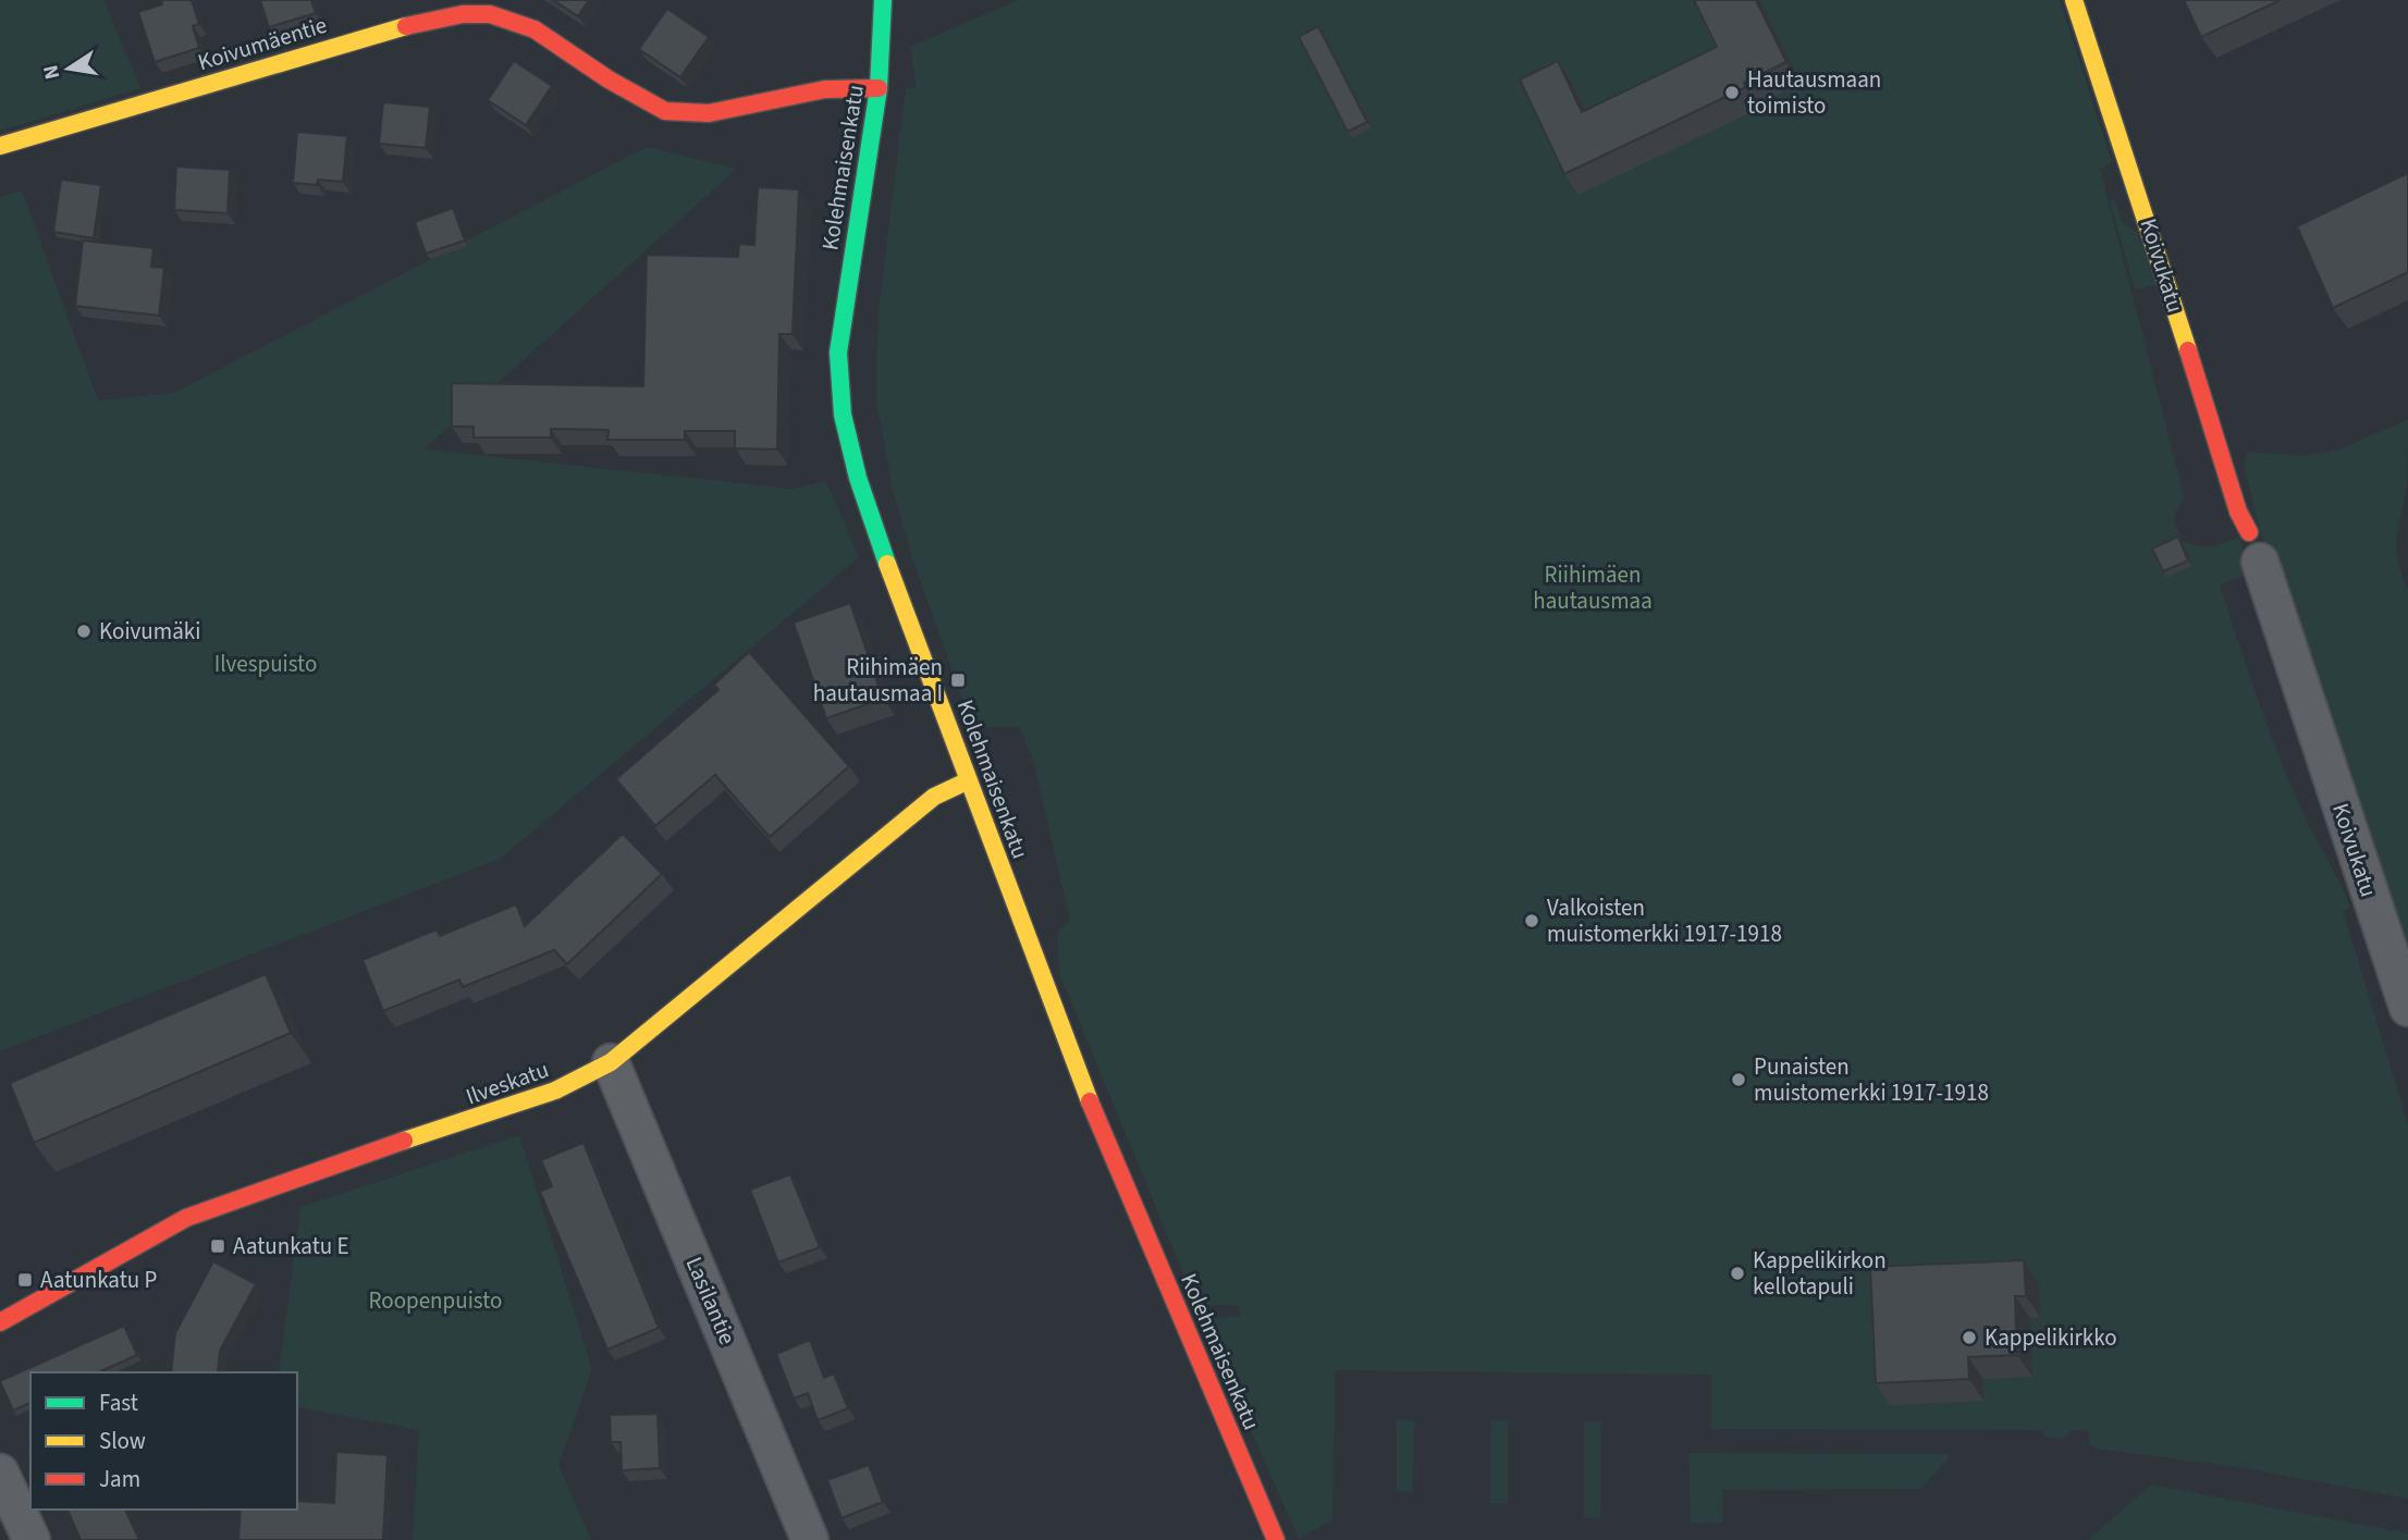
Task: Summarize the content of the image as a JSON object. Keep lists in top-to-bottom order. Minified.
{"streets":{"street":["Koivumäentie","Kolehmaisenkatu","Koivukatu","Ilveskatu","Lasilantie"]},"crossings":[["Koivumäentie","Kolehmaisenkatu"],["Kolehmaisenkatu","Ilveskatu"],["Ilveskatu","Lasilantie"]],"parks":["Riihimäen hautausmaa","Ilvespuisto","Roopenpuisto"],"places":{"other":["Hautausmaan toimisto","Koivumäki","Valkoisten muistomerkki 1917-1918","Punaisten muistomerkki 1917-1918","Kappelikirkon kellotapuli","Kappelikirkko"],"transit":["Riihimäen hautausmaa I","Aatunkatu E","Aatunkatu P"]},"legend":["Fast","Slow","Jam"],"north":"left"}
